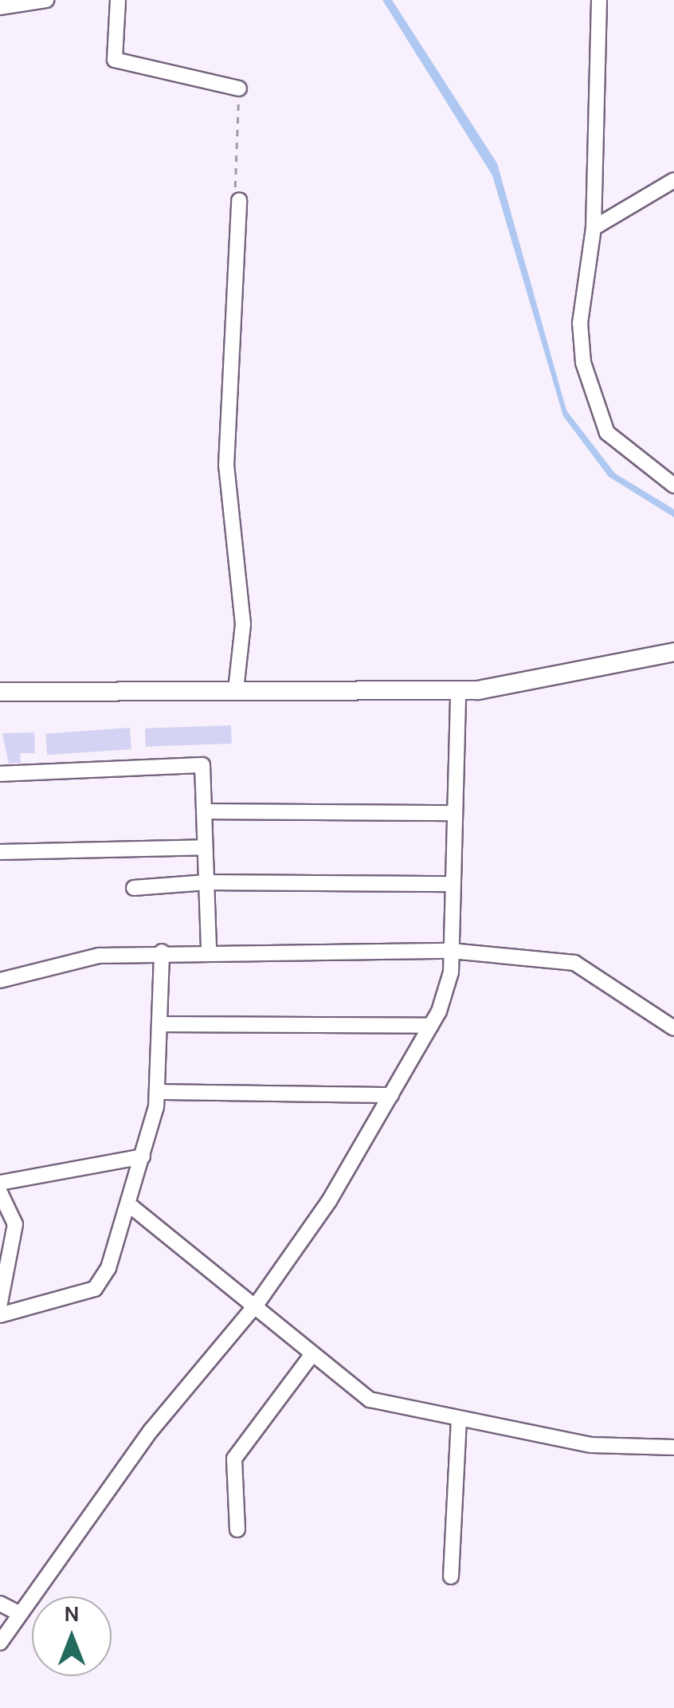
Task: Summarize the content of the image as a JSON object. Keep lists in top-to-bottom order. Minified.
{"north":"top"}
